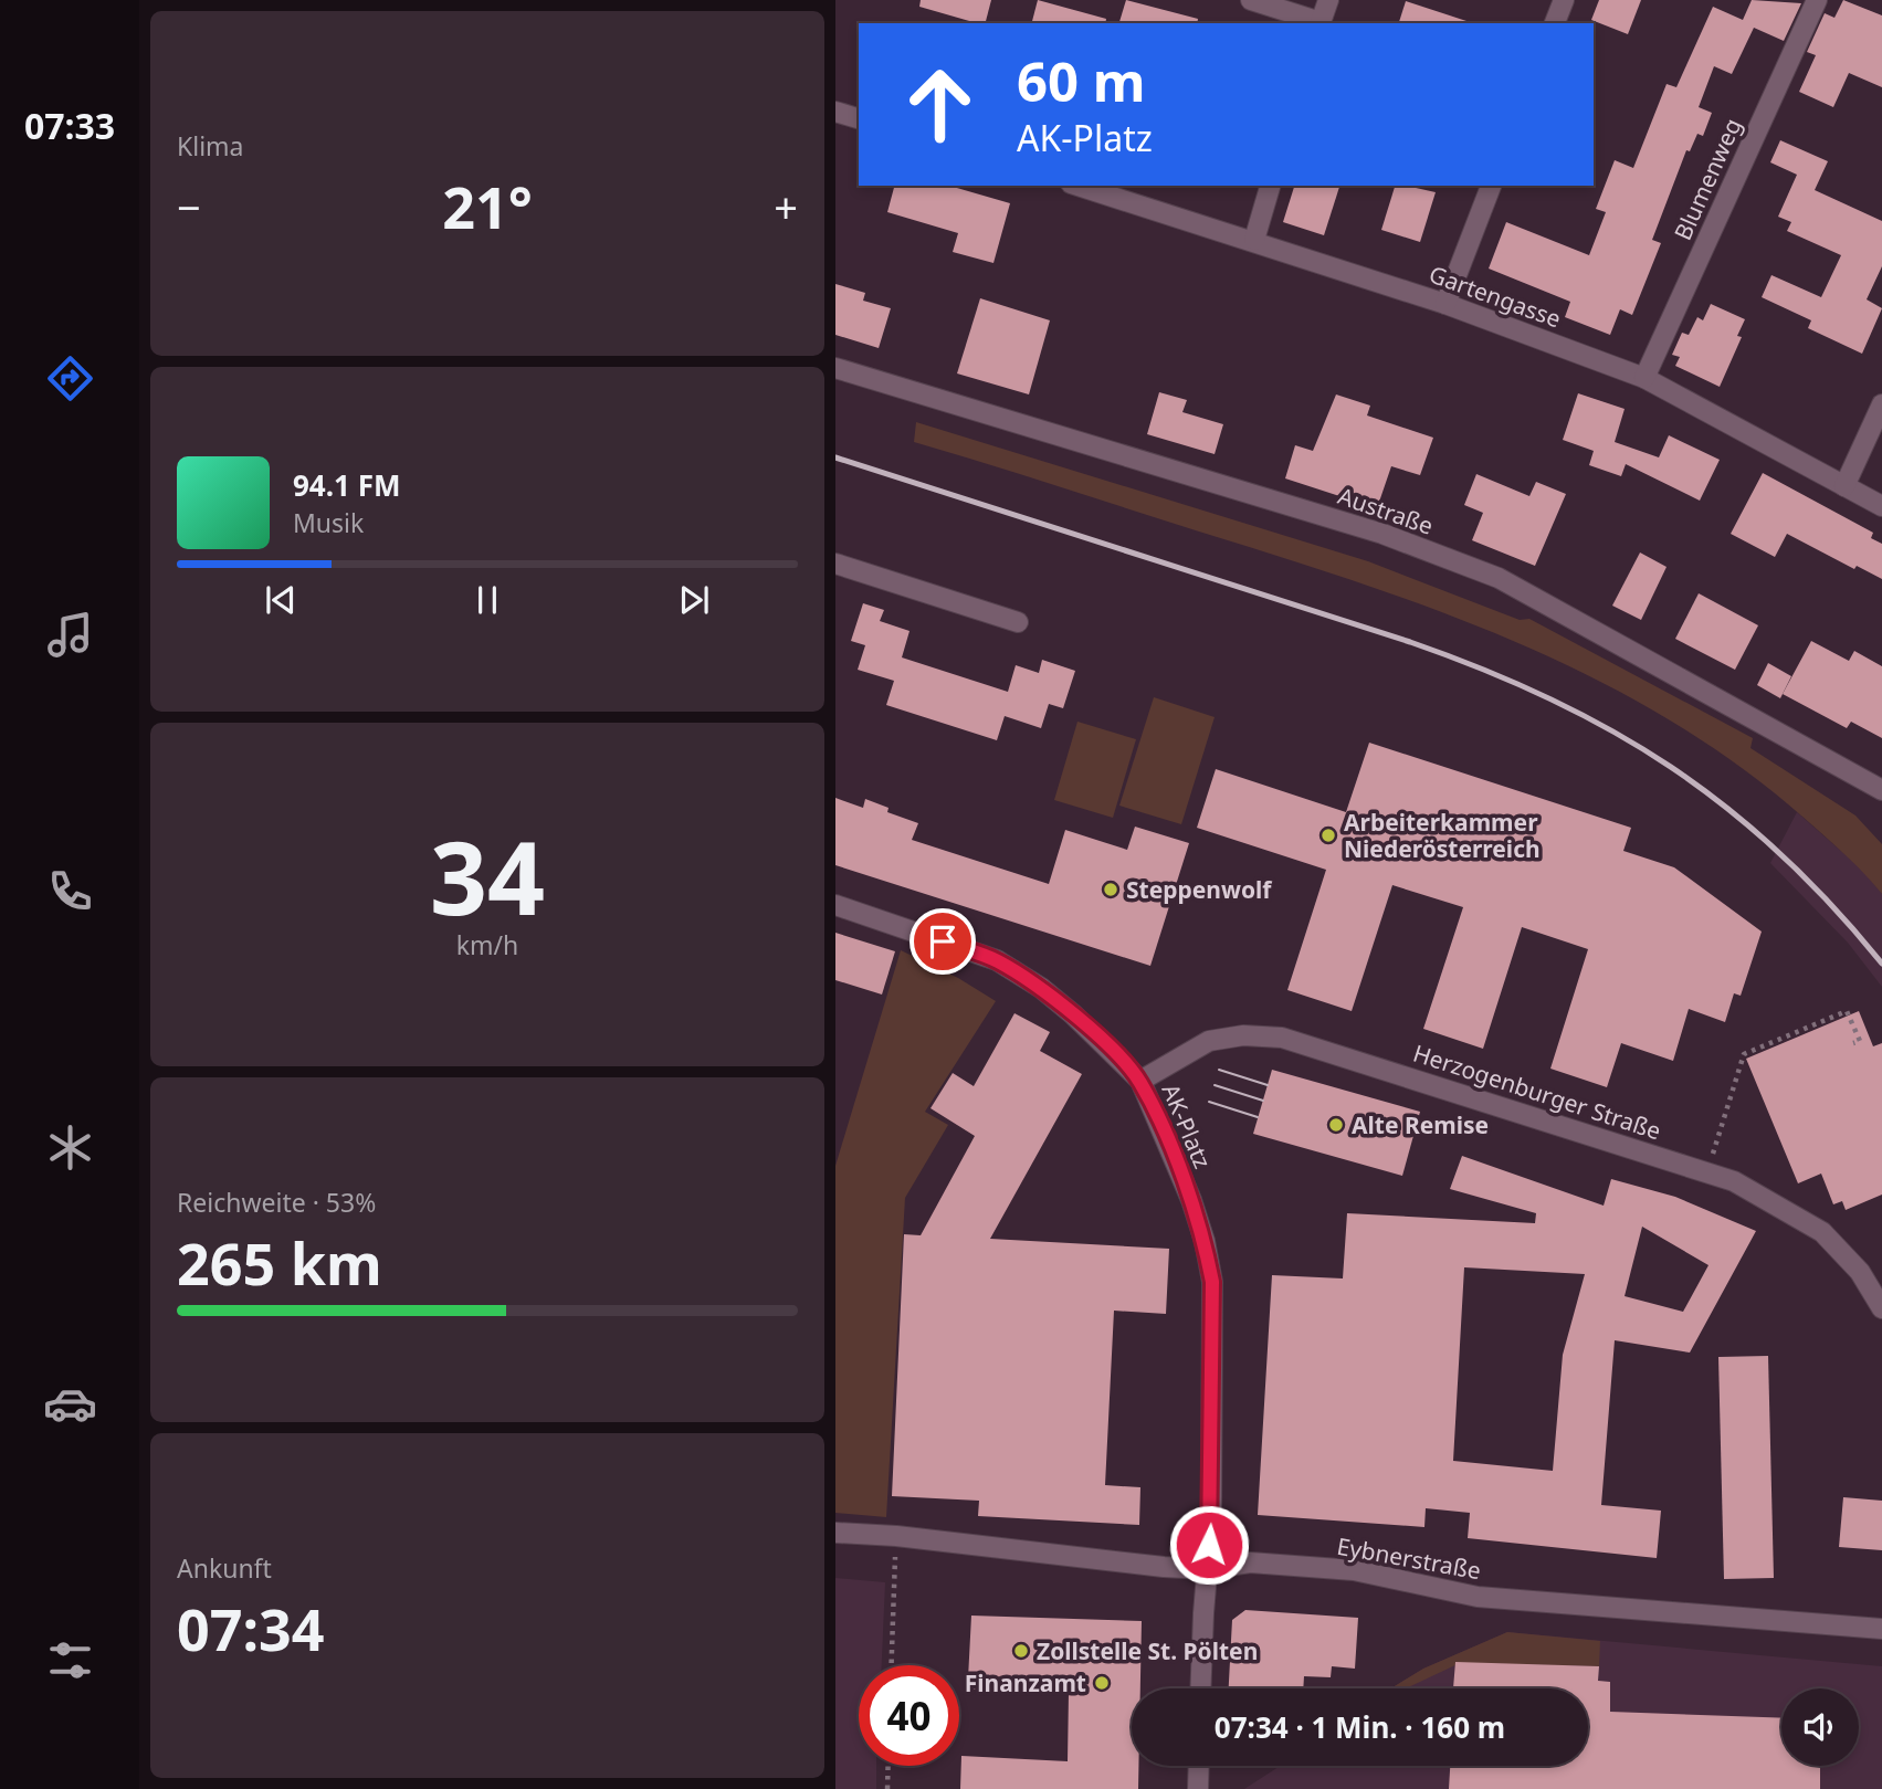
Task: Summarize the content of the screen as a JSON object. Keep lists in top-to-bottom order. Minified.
{"streets":{"street":["Blumenweg","Gartengasse","Austraße","Herzogenburger Straße","AK-Platz","Eybnerstraße"]},"crossings":[["Blumenweg","Gartengasse"],["Herzogenburger Straße","AK-Platz"],["AK-Platz","Eybnerstraße"]],"places":["Arbeiterkammer Niederösterreich","Steppenwolf","Alte Remise","Zollstelle St. Pölten","Finanzamt"],"page":{"tabs":"07:33","tile":["Klima",["34","km/h"],["Reichweite · 53%","265 km"],["Ankunft","07:34"]],"turn":["60 m","AK-Platz"],"heat":["−","21°","+"],"song":["94.1 FM","Musik"],"limit":"40","trip":"07:34 · 1 Min. · 160 m"}}
